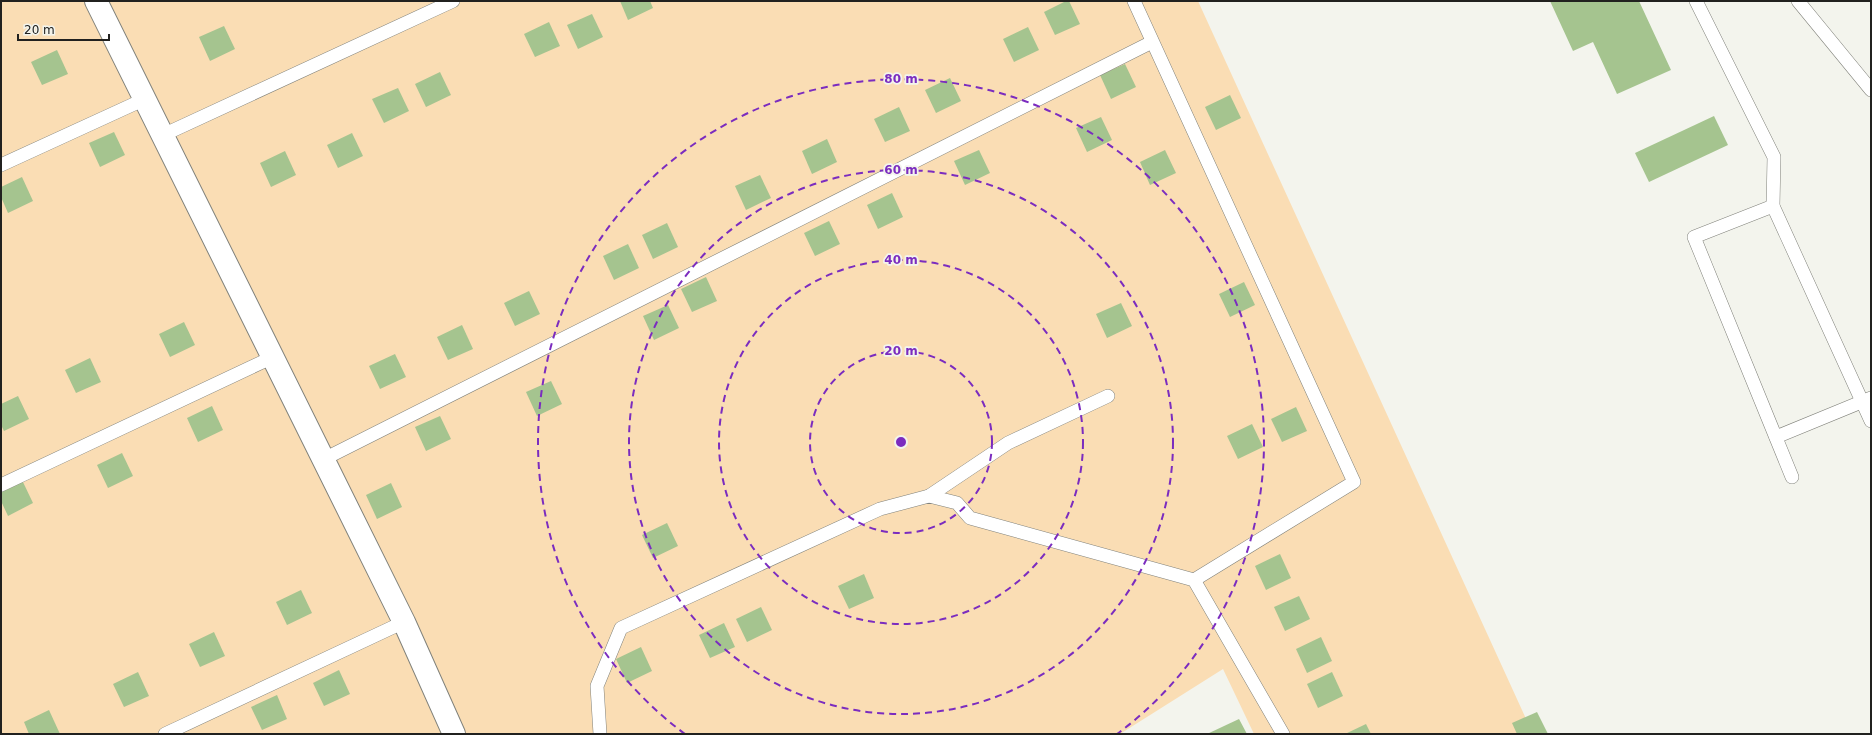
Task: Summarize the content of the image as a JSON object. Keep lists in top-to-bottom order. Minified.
{"scale_bar":"20 m","rings":["80 m","60 m","40 m","20 m"]}
